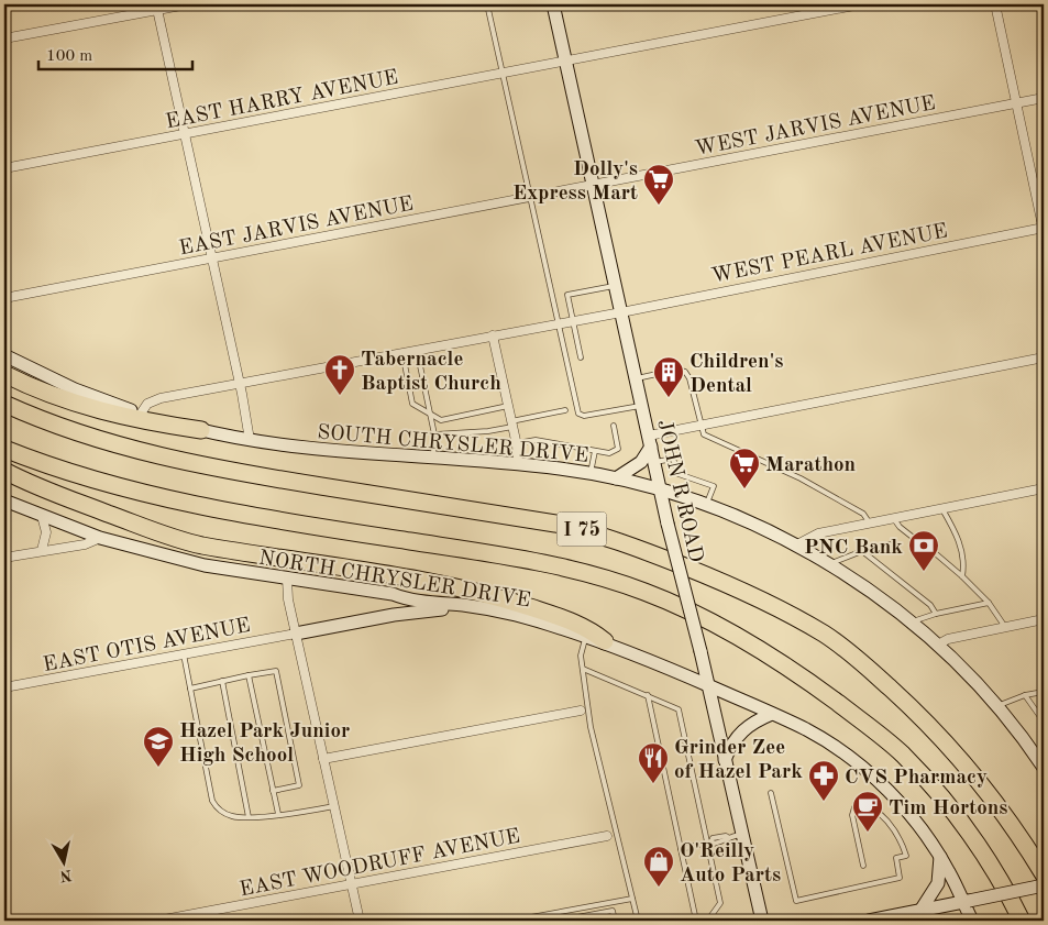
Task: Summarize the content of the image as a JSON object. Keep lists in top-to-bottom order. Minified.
{"streets":{"highway":["I 75"],"main road":["SOUTH CHRYSLER DRIVE","JOHN R ROAD","NORTH CHRYSLER DRIVE"],"street":["EAST HARRY AVENUE","WEST JARVIS AVENUE","EAST JARVIS AVENUE","WEST PEARL AVENUE","EAST OTIS AVENUE","EAST WOODRUFF AVENUE"]},"crossings":[["EAST HARRY AVENUE","JOHN R ROAD"],["WEST JARVIS AVENUE","EAST JARVIS AVENUE"],["WEST JARVIS AVENUE","JOHN R ROAD"],["EAST JARVIS AVENUE","JOHN R ROAD"],["WEST PEARL AVENUE","SOUTH CHRYSLER DRIVE"],["WEST PEARL AVENUE","JOHN R ROAD"],["SOUTH CHRYSLER DRIVE","JOHN R ROAD"],["JOHN R ROAD","NORTH CHRYSLER DRIVE"],["NORTH CHRYSLER DRIVE","EAST OTIS AVENUE"]],"places":{"supermarket":["Dolly's Express Mart","Marathon"],"church":["Tabernacle Baptist Church"],"building":["Children's Dental"],"bank":["PNC Bank"],"school or university":["Hazel Park Junior High School"],"restaurant":["Grinder Zee of Hazel Park"],"pharmacy":["CVS Pharmacy"],"cafe":["Tim Hortons"],"shop":["O'Reilly Auto Parts"]},"scale_bar":"100 m","north":"bottom"}
